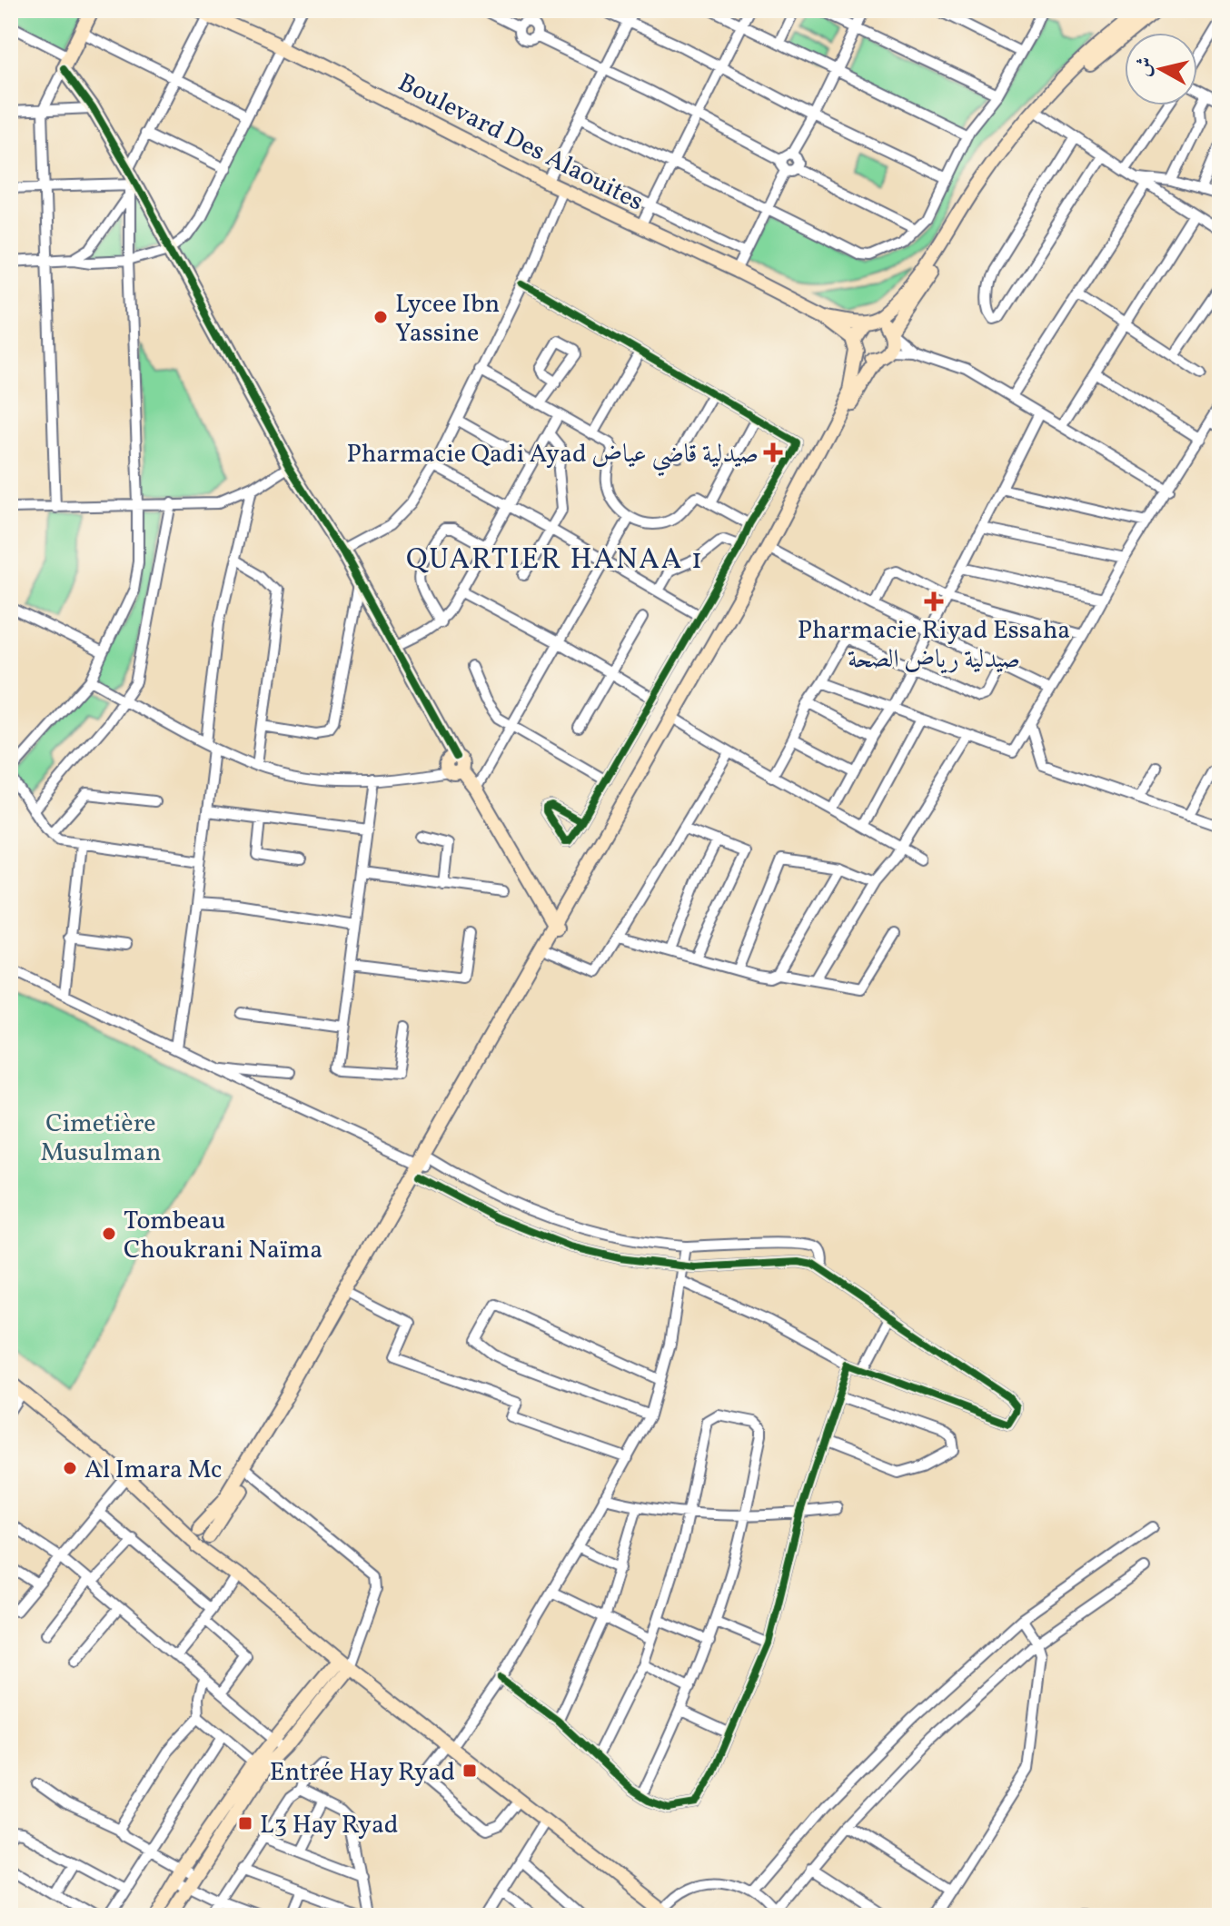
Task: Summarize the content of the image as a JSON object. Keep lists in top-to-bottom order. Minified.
{"streets":{"main road":["Boulevard Des Alaouites"]},"districts":["QUARTIER HANAA 1"],"parks":["Cimetière Musulman"],"places":{"other":["Lycee Ibn Yassine","Tombeau Choukrani Naïma","Al Imara Mc"],"health":["Pharmacie Qadi Ayad صيدلية قاضي عياض","Pharmacie Riyad Essaha صيدلية رياض الصحة"],"transit":["Entrée Hay Ryad","L3 Hay Ryad"]},"north":"left"}
